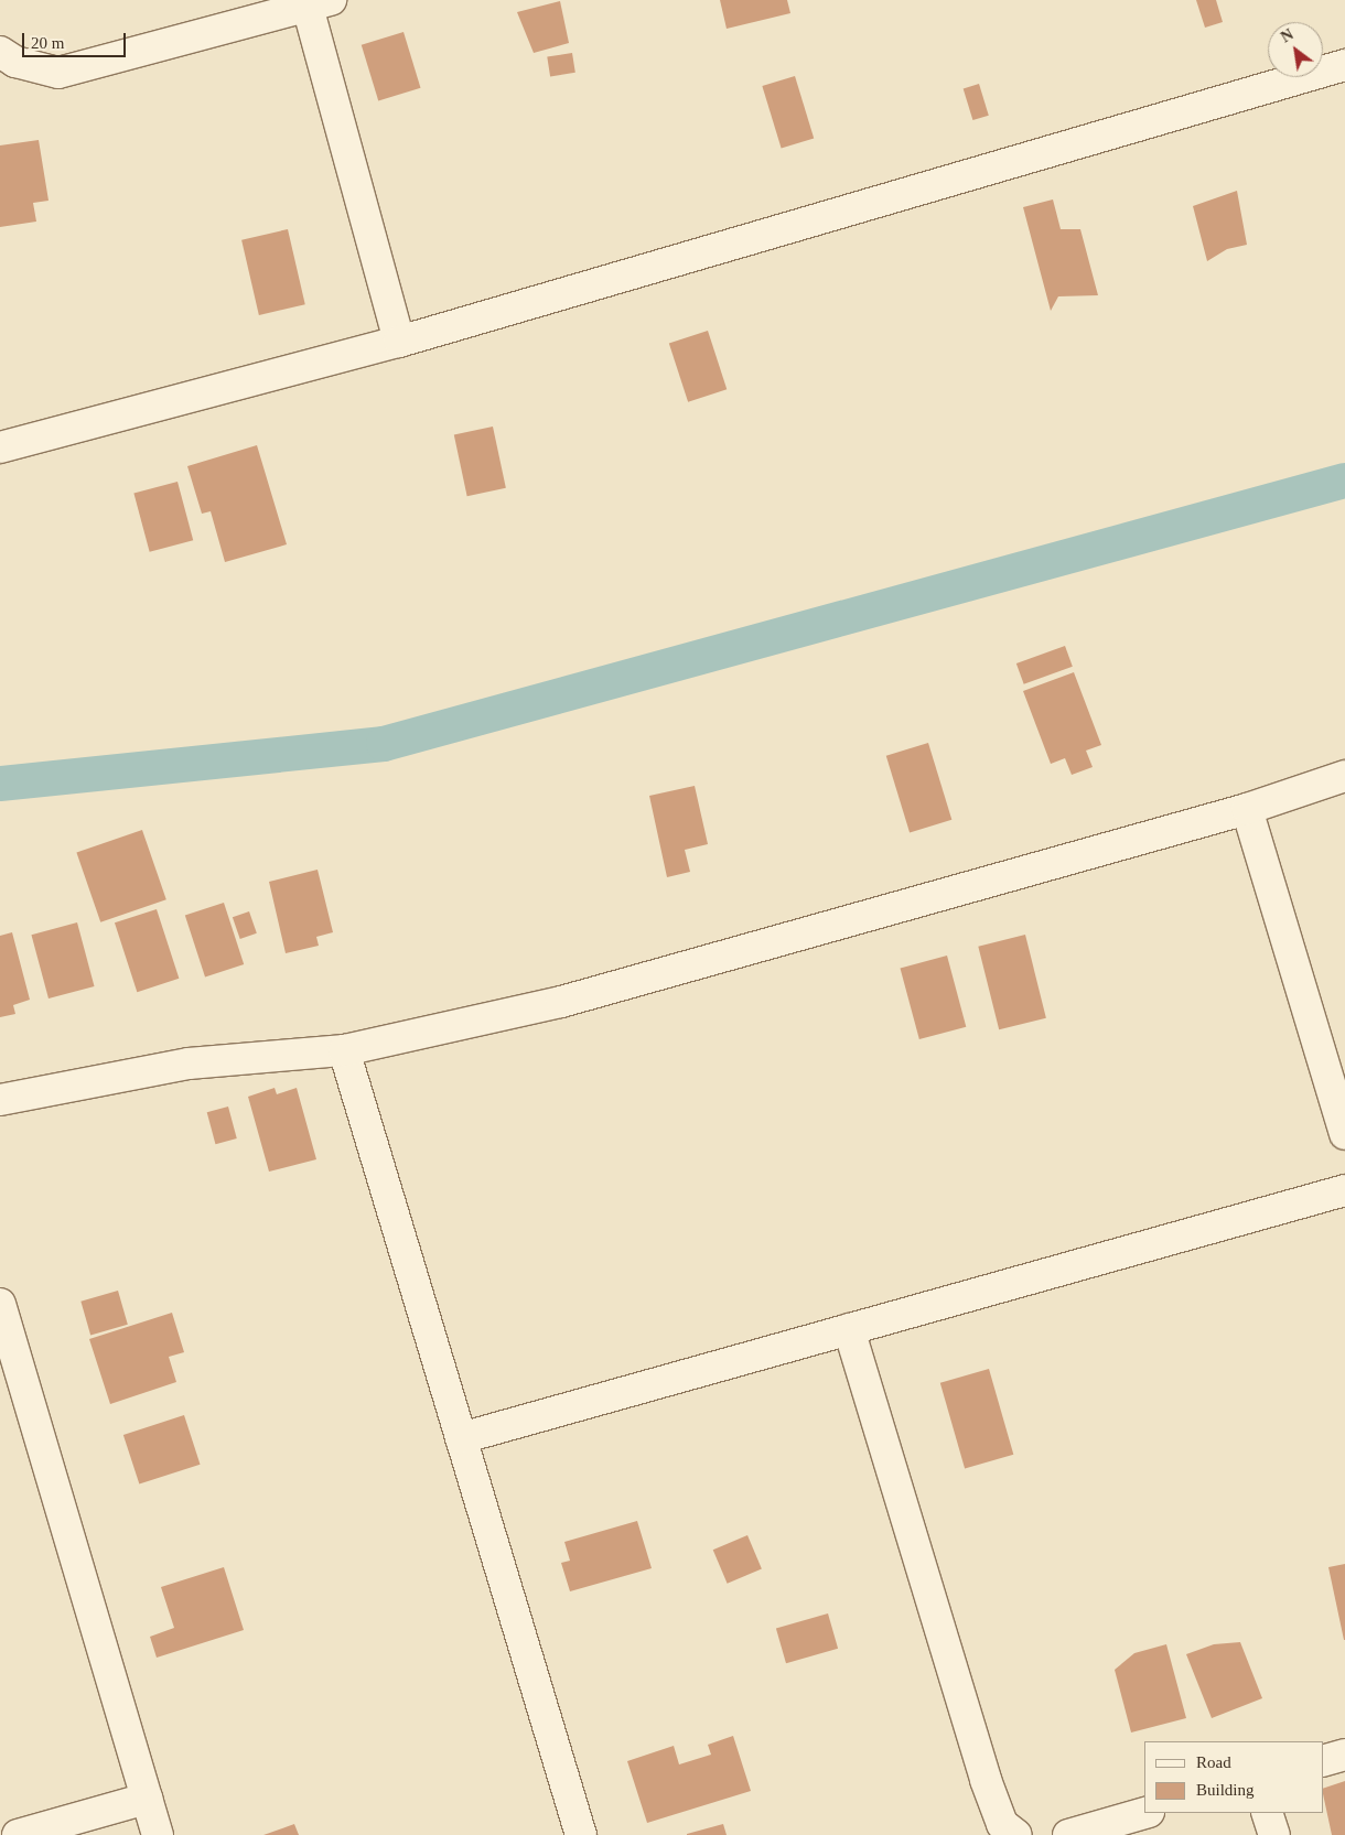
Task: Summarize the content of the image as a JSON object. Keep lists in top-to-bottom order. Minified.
{"legend":["Road","Building"],"scale_bar":"20 m","north":"top left"}
